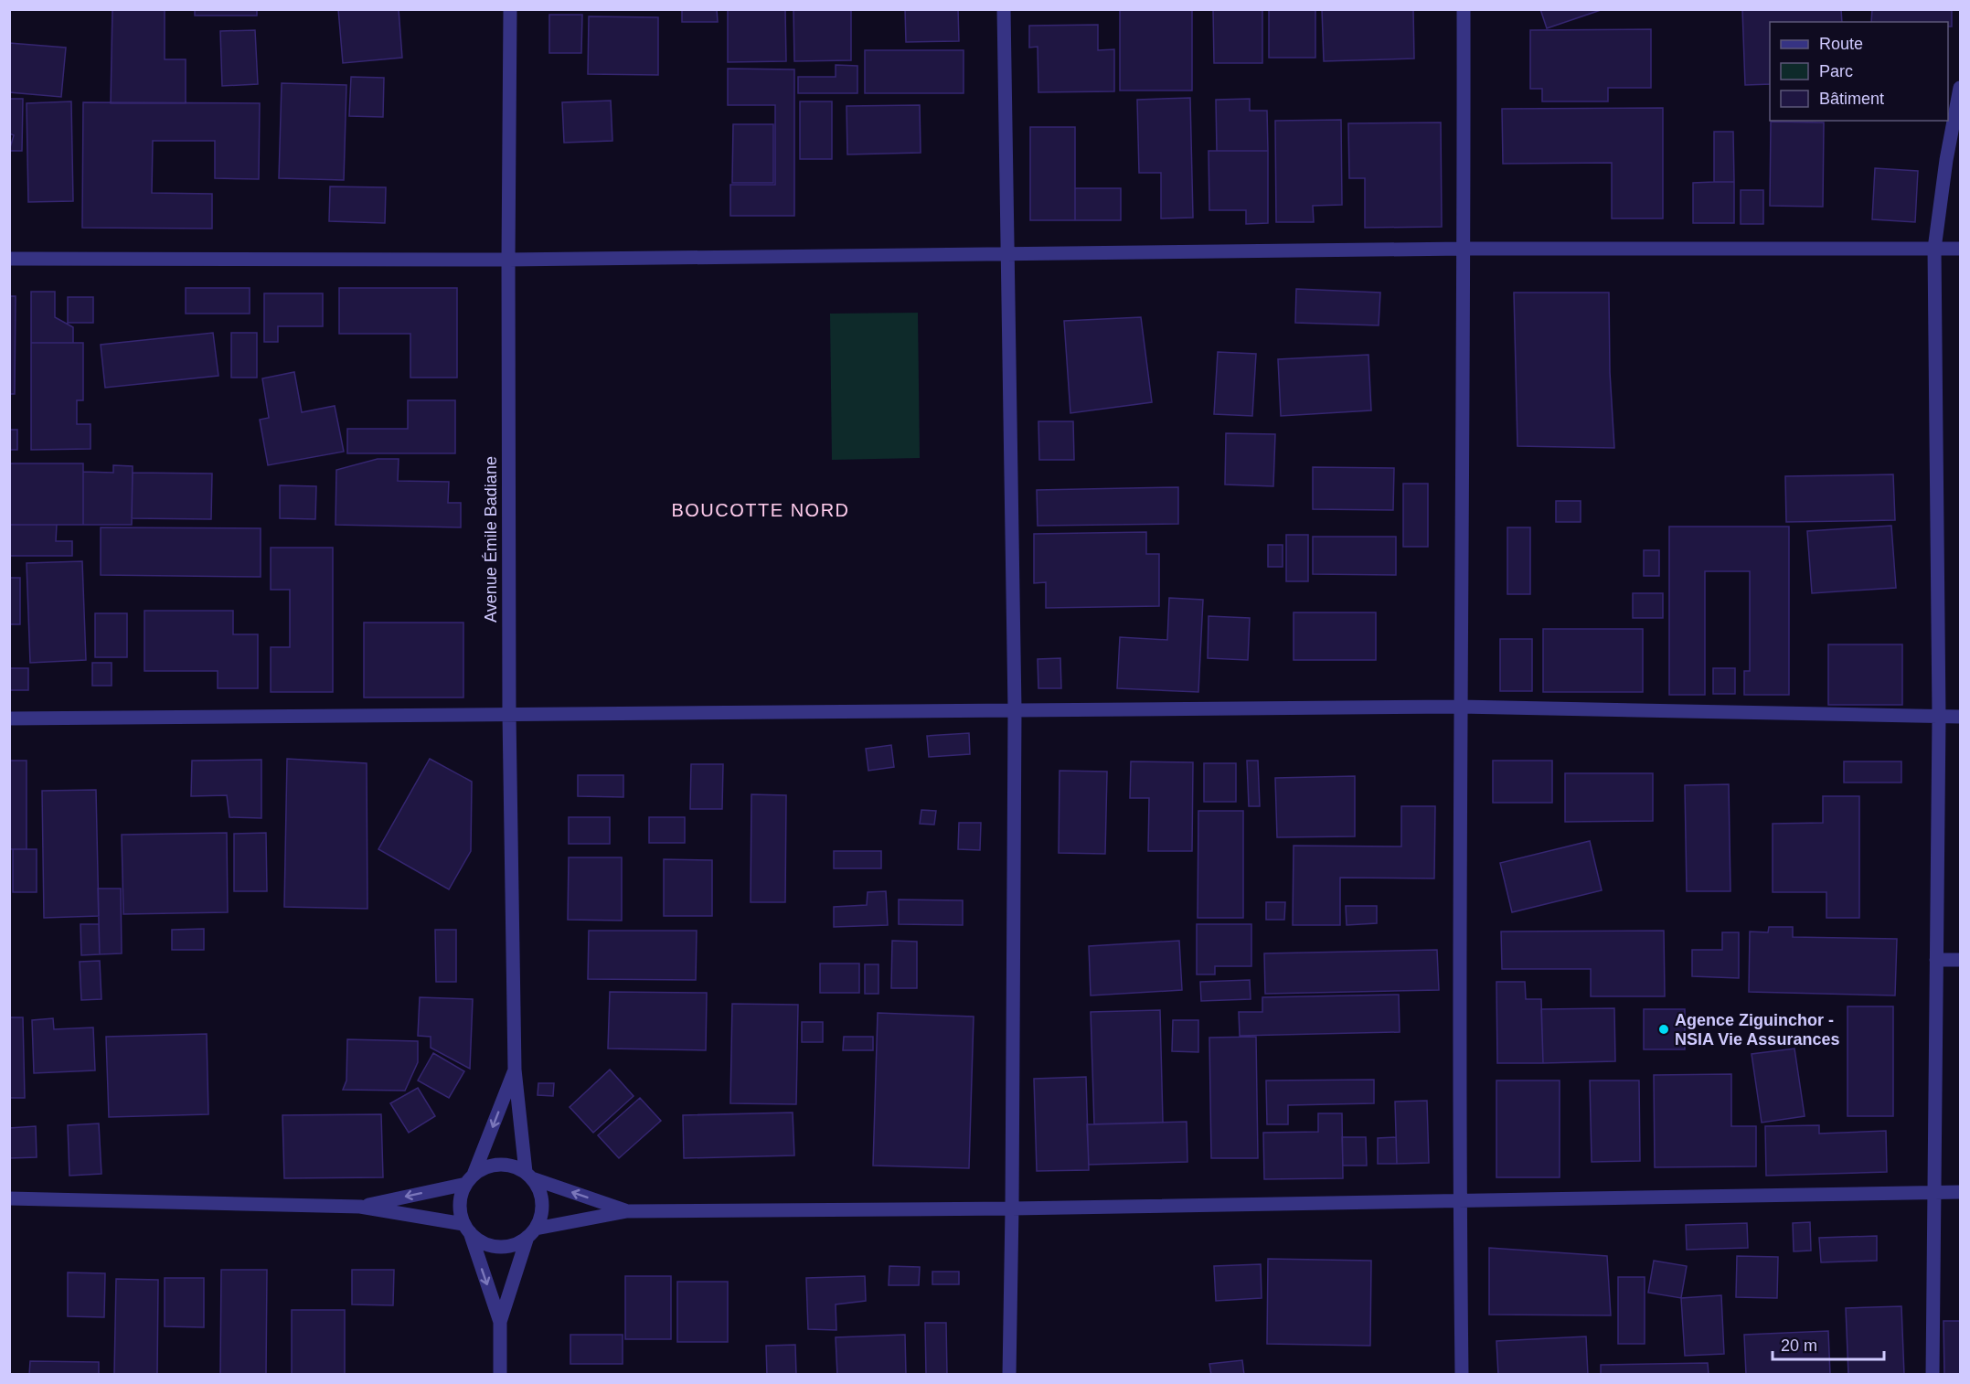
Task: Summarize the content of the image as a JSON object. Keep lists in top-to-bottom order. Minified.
{"streets":{"street":["Avenue Émile Badiane"]},"districts":["BOUCOTTE NORD"],"places":["Agence Ziguinchor - NSIA Vie Assurances"],"legend":["Route","Parc","Bâtiment"],"scale_bar":"20 m"}
